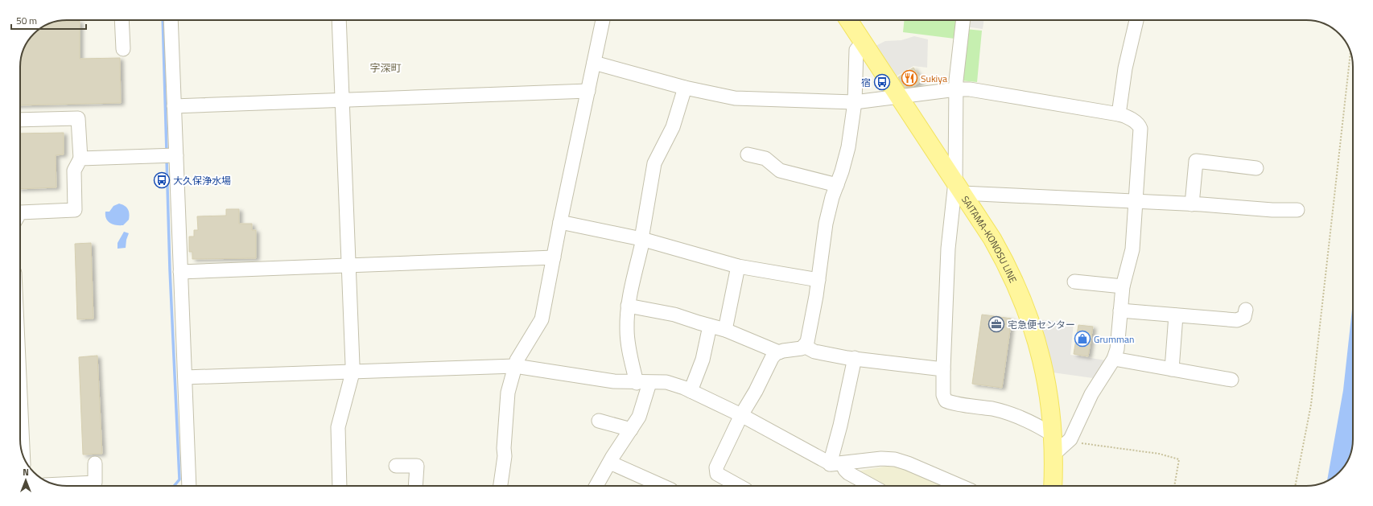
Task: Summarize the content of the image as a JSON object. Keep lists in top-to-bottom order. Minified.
{"streets":{"main road":["SAITAMA-KONOSU LINE"]},"districts":["字深町"],"places":{"restaurant":["Sukiya"],"bus stop":["宿","大久保浄水場"],"office":["宅急便センター"],"shop":["Grumman"]},"scale_bar":"50 m","north":"top"}
